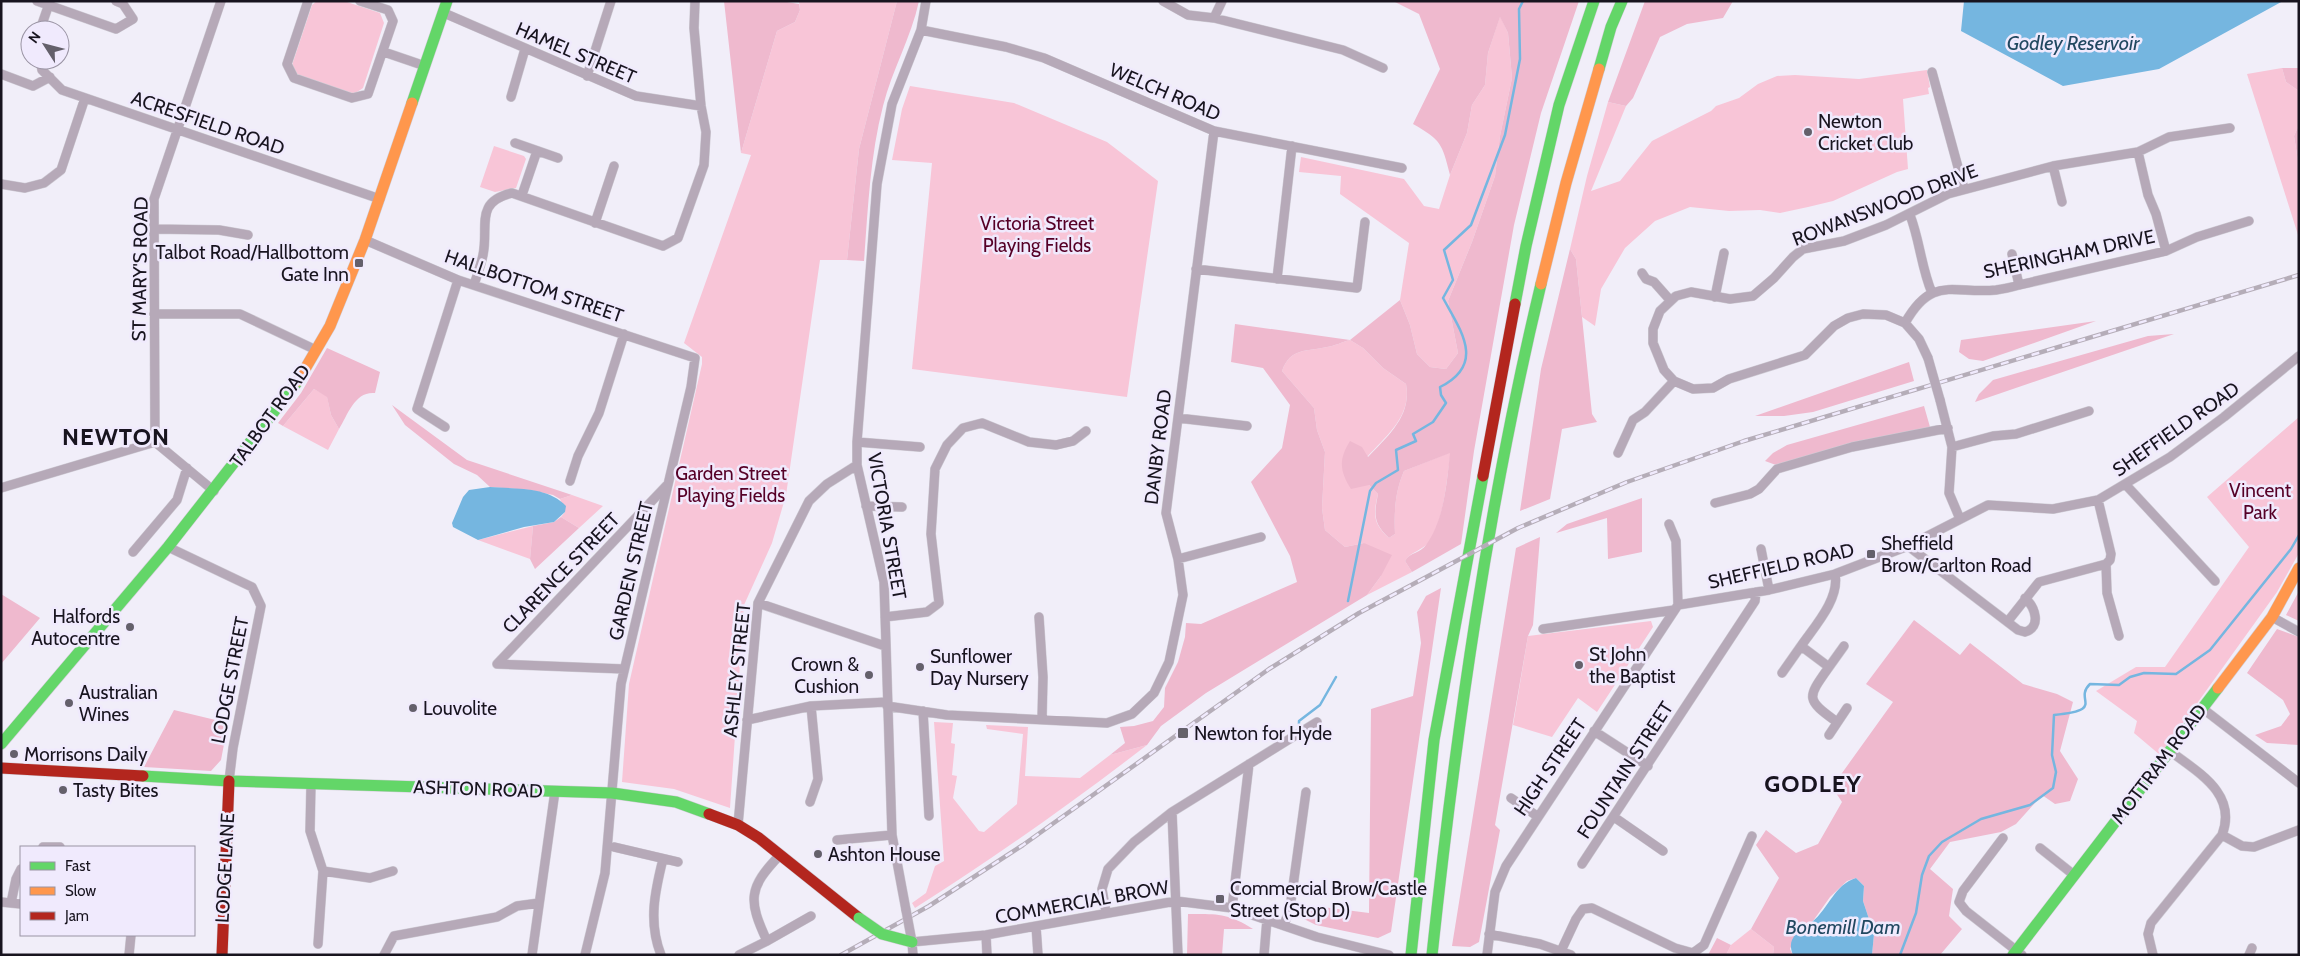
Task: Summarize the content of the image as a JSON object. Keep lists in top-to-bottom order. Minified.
{"streets":{"main road":["TALBOT ROAD","MOTTRAM ROAD","ASHTON ROAD","LODGE LANE"],"street":["HAMEL STREET","WELCH ROAD","ACRESFIELD ROAD","ROWANSWOOD DRIVE","SHERINGHAM DRIVE","ST MARY'S ROAD","HALLBOTTOM STREET","SHEFFIELD ROAD","DANBY ROAD","VICTORIA STREET","GARDEN STREET","CLARENCE STREET","ASHLEY STREET","LODGE STREET","HIGH STREET","FOUNTAIN STREET","COMMERCIAL BROW"]},"crossings":[["HAMEL STREET","TALBOT ROAD"],["WELCH ROAD","DANBY ROAD"],["WELCH ROAD","VICTORIA STREET"],["ACRESFIELD ROAD","ST MARY'S ROAD"],["ACRESFIELD ROAD","TALBOT ROAD"],["HALLBOTTOM STREET","TALBOT ROAD"],["HALLBOTTOM STREET","GARDEN STREET"],["TALBOT ROAD","LODGE STREET"],["SHEFFIELD ROAD","HIGH STREET"],["SHEFFIELD ROAD","FOUNTAIN STREET"],["DANBY ROAD","VICTORIA STREET"],["DANBY ROAD","ASHLEY STREET"],["VICTORIA STREET","ASHLEY STREET"],["VICTORIA STREET","ASHTON ROAD"],["VICTORIA STREET","COMMERCIAL BROW"],["GARDEN STREET","CLARENCE STREET"],["GARDEN STREET","ASHTON ROAD"],["ASHLEY STREET","ASHTON ROAD"],["LODGE STREET","ASHTON ROAD"],["LODGE STREET","LODGE LANE"],["ASHTON ROAD","LODGE LANE"],["ASHTON ROAD","COMMERCIAL BROW"]],"districts":["NEWTON","GODLEY"],"water":["Godley Reservoir","Bonemill Dam"],"parks":["Victoria Street Playing Fields","Garden Street Playing Fields","Vincent Park"],"places":{"other":["Newton Cricket Club","Halfords Autocentre","St John the Baptist","Sunflower Day Nursery","Crown & Cushion","Australian Wines","Louvolite","Morrisons Daily","Tasty Bites","Ashton House"],"transit":["Talbot Road/Hallbottom Gate Inn","Sheffield Brow/Carlton Road","Newton for Hyde","Commercial Brow/Castle Street (Stop D)"]},"legend":["Fast","Slow","Jam"],"north":"top left"}
